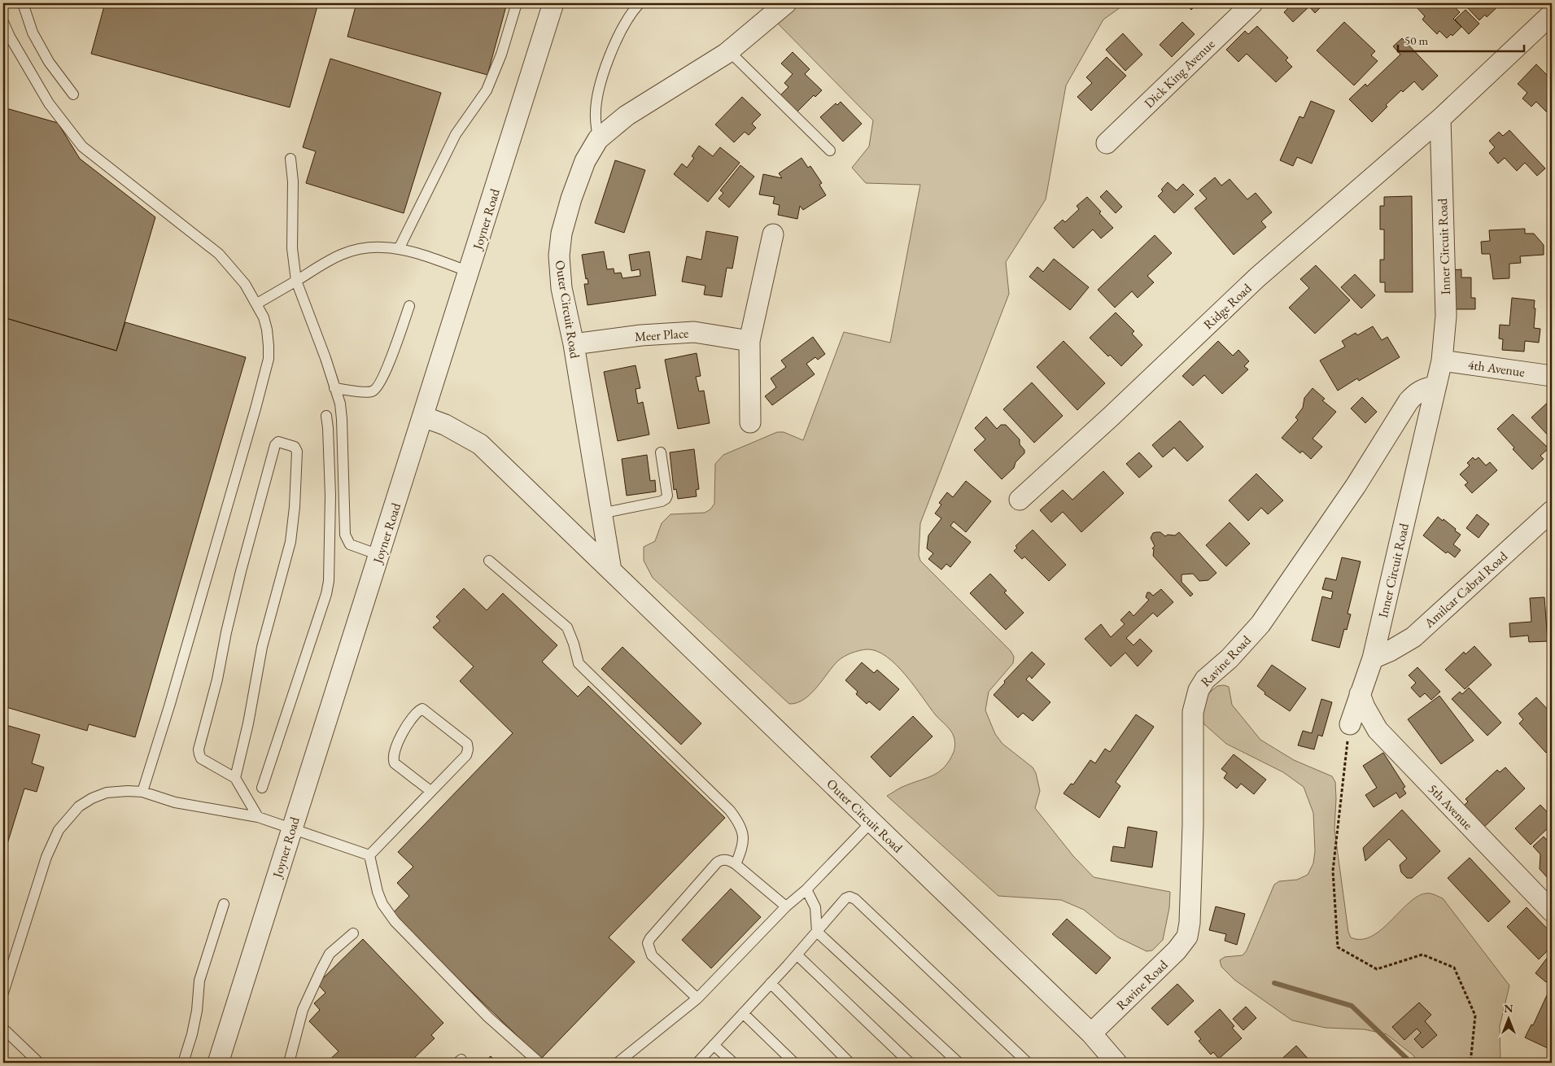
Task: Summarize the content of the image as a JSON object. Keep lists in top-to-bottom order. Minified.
{"streets":{"street":["Dick King Avenue","Joyner Road","Inner Circuit Road","Ridge Road","Outer Circuit Road","Meer Place","4th Avenue","Amilcar Cabral Road","Ravine Road","5th Avenue"]},"crossings":[["Joyner Road","Outer Circuit Road"],["Inner Circuit Road","Ridge Road"],["Inner Circuit Road","4th Avenue"],["Inner Circuit Road","Amilcar Cabral Road"],["Inner Circuit Road","Ravine Road"],["Inner Circuit Road","5th Avenue"],["Outer Circuit Road","Meer Place"],["Outer Circuit Road","Ravine Road"]],"scale_bar":"50 m","north":"top"}
